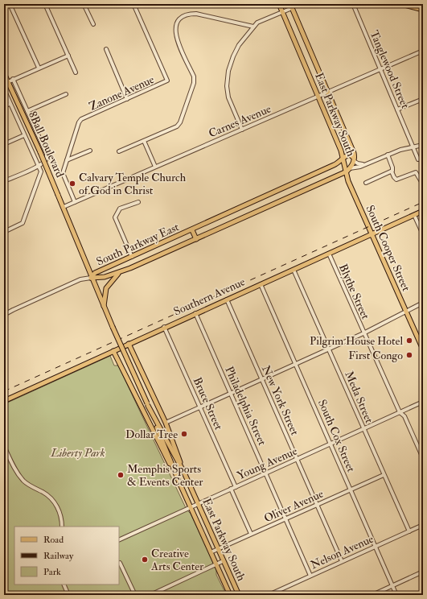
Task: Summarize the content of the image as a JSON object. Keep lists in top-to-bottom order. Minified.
{"streets":{"main road":["East Parkway South","8Ball Boulevard","South Parkway East","South Cooper Street","Southern Avenue"],"street":["Tanglewood Street","Zanone Avenue","Carnes Avenue","Blythe Street","Meda Street","New York Street","Bruce Street","Philadelphia Street","South Cox Street","Young Avenue","Oliver Avenue","Nelson Avenue"]},"crossings":[["Tanglewood Street","Carnes Avenue"],["East Parkway South","Carnes Avenue"],["East Parkway South","8Ball Boulevard"],["East Parkway South","South Parkway East"],["East Parkway South","South Cooper Street"],["East Parkway South","Young Avenue"],["East Parkway South","Oliver Avenue"],["Carnes Avenue","8Ball Boulevard"],["8Ball Boulevard","South Parkway East"],["South Parkway East","South Cooper Street"],["South Cooper Street","Southern Avenue"],["Blythe Street","Southern Avenue"],["Blythe Street","Young Avenue"],["Southern Avenue","Meda Street"],["Southern Avenue","New York Street"],["Southern Avenue","Bruce Street"],["Southern Avenue","Philadelphia Street"],["Southern Avenue","South Cox Street"],["Meda Street","Young Avenue"],["Meda Street","Oliver Avenue"],["Meda Street","Nelson Avenue"],["New York Street","Young Avenue"],["New York Street","Oliver Avenue"],["New York Street","Nelson Avenue"],["Bruce Street","Young Avenue"],["Philadelphia Street","Young Avenue"],["Philadelphia Street","Oliver Avenue"],["Philadelphia Street","Nelson Avenue"],["South Cox Street","Young Avenue"],["South Cox Street","Oliver Avenue"],["South Cox Street","Nelson Avenue"]],"parks":["Liberty Park"],"places":["Calvary Temple Church of God in Christ","Pilgrim House Hotel","First Congo","Dollar Tree","Memphis Sports & Events Center","Creative Arts Center"],"legend":["Road","Railway","Park"]}
